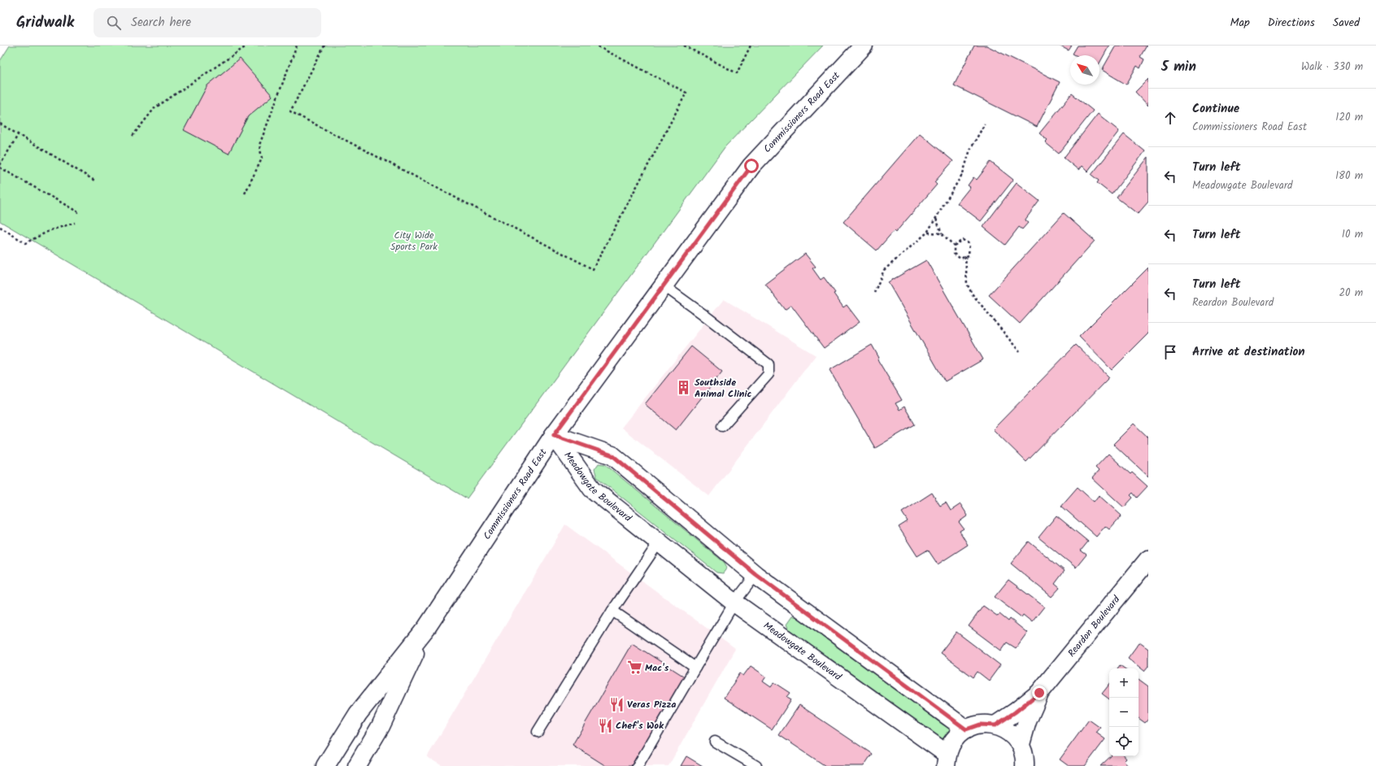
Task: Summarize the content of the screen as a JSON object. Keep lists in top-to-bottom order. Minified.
{"streets":{"street":["Commissioners Road East","Meadowgate Boulevard","Reardon Boulevard"]},"crossings":[["Commissioners Road East","Meadowgate Boulevard"]],"parks":["City Wide Sports Park"],"places":{"building":["Southside Animal Clinic"],"supermarket":["Mac's"],"restaurant":["Veras Pizza","Chef's Wok"]},"north":"top left","page":{"header":"Gridwalk","search":"Search here","nav":["Map","Directions","Saved"],"heading":["5 min","Walk · 330 m"],"list":[["Continue","Commissioners Road East","120 m"],["Turn left","Meadowgate Boulevard","180 m"],["Turn left","10 m"],["Turn left","Reardon Boulevard","20 m"],"Arrive at destination"],"map_buttons":["+","−"]}}
